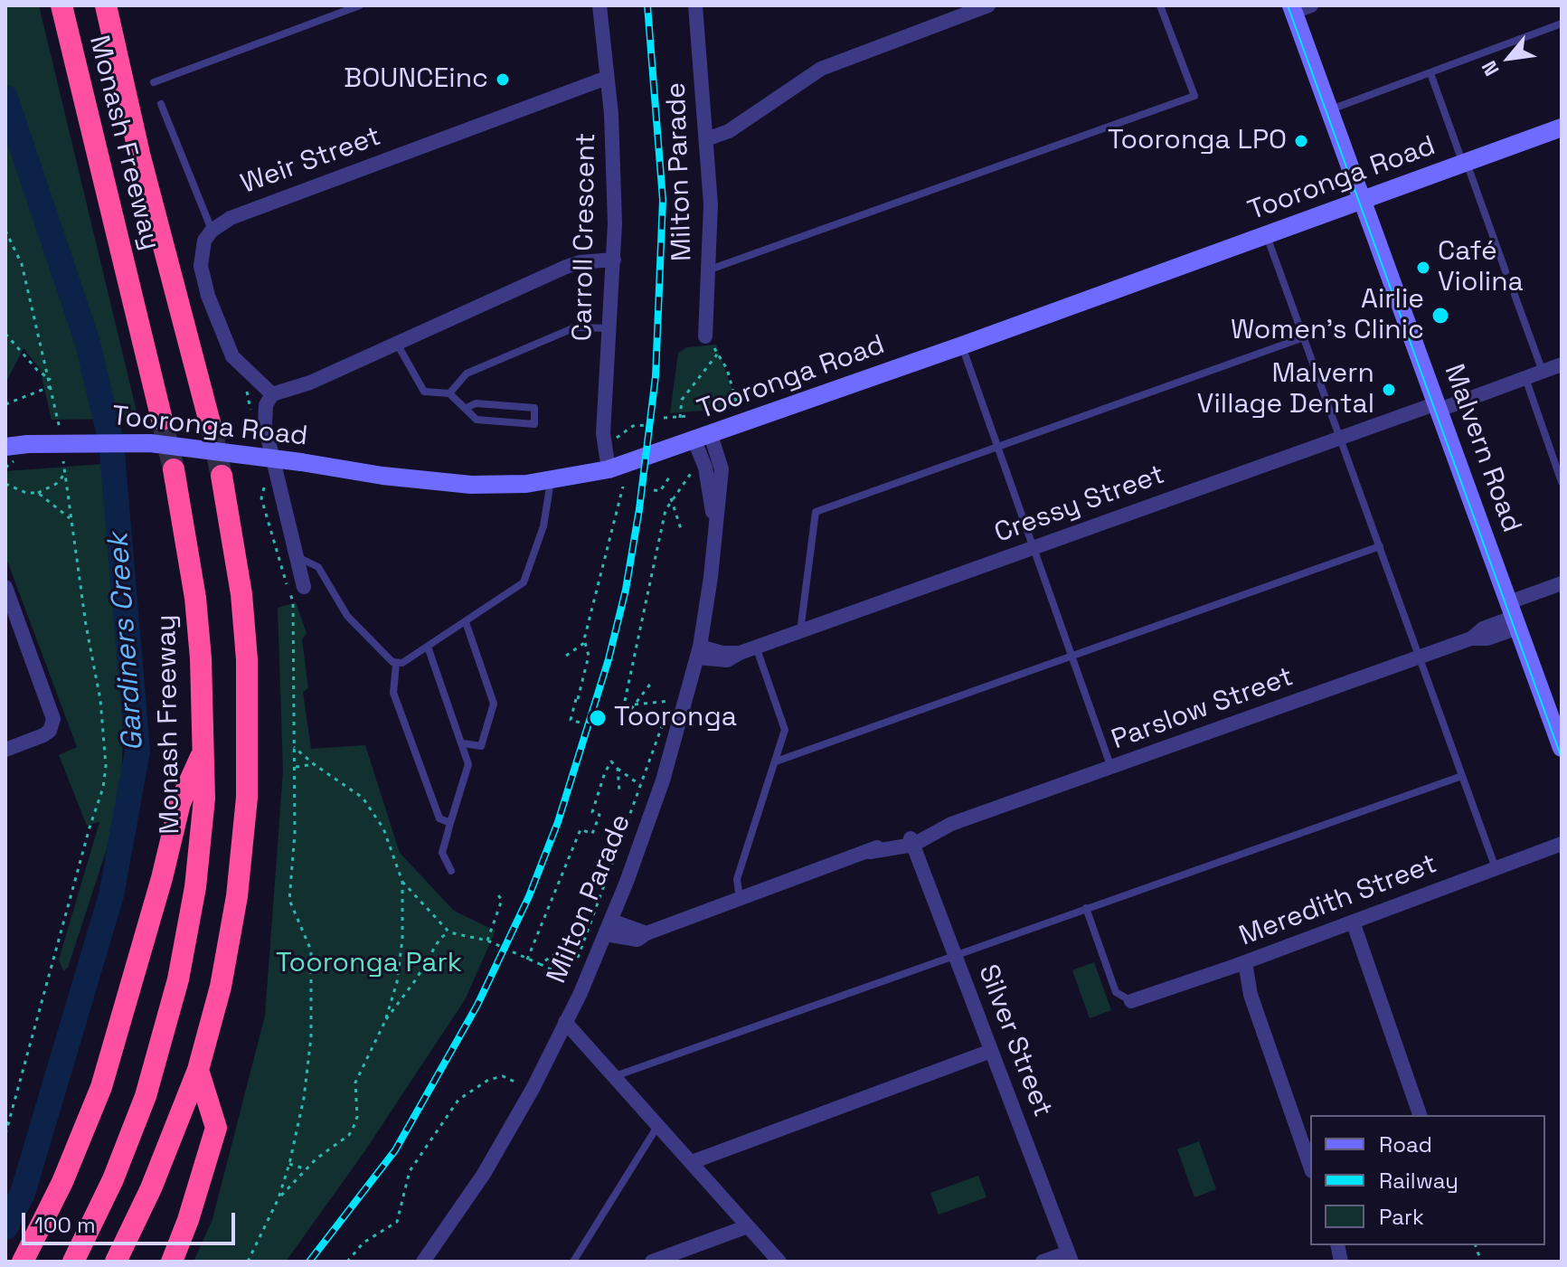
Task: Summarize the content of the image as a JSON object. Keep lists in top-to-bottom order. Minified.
{"streets":{"highway":["Monash Freeway"],"main road":["Tooronga Road","Malvern Road"],"street":["Weir Street","Milton Parade","Carroll Crescent","Cressy Street","Parslow Street","Meredith Street","Silver Street"]},"crossings":[["Weir Street","Carroll Crescent"],["Milton Parade","Tooronga Road"],["Milton Parade","Cressy Street"],["Milton Parade","Parslow Street"],["Tooronga Road","Carroll Crescent"],["Tooronga Road","Malvern Road"],["Malvern Road","Cressy Street"],["Malvern Road","Parslow Street"],["Parslow Street","Silver Street"]],"water":["Gardiners Creek"],"parks":["Tooronga Park"],"places":["BOUNCEinc","Tooronga LPO","Café Violina","Airlie Women's Clinic","Malvern Village Dental","Tooronga"],"legend":["Road","Railway","Park"],"scale_bar":"100 m","north":"bottom left"}
